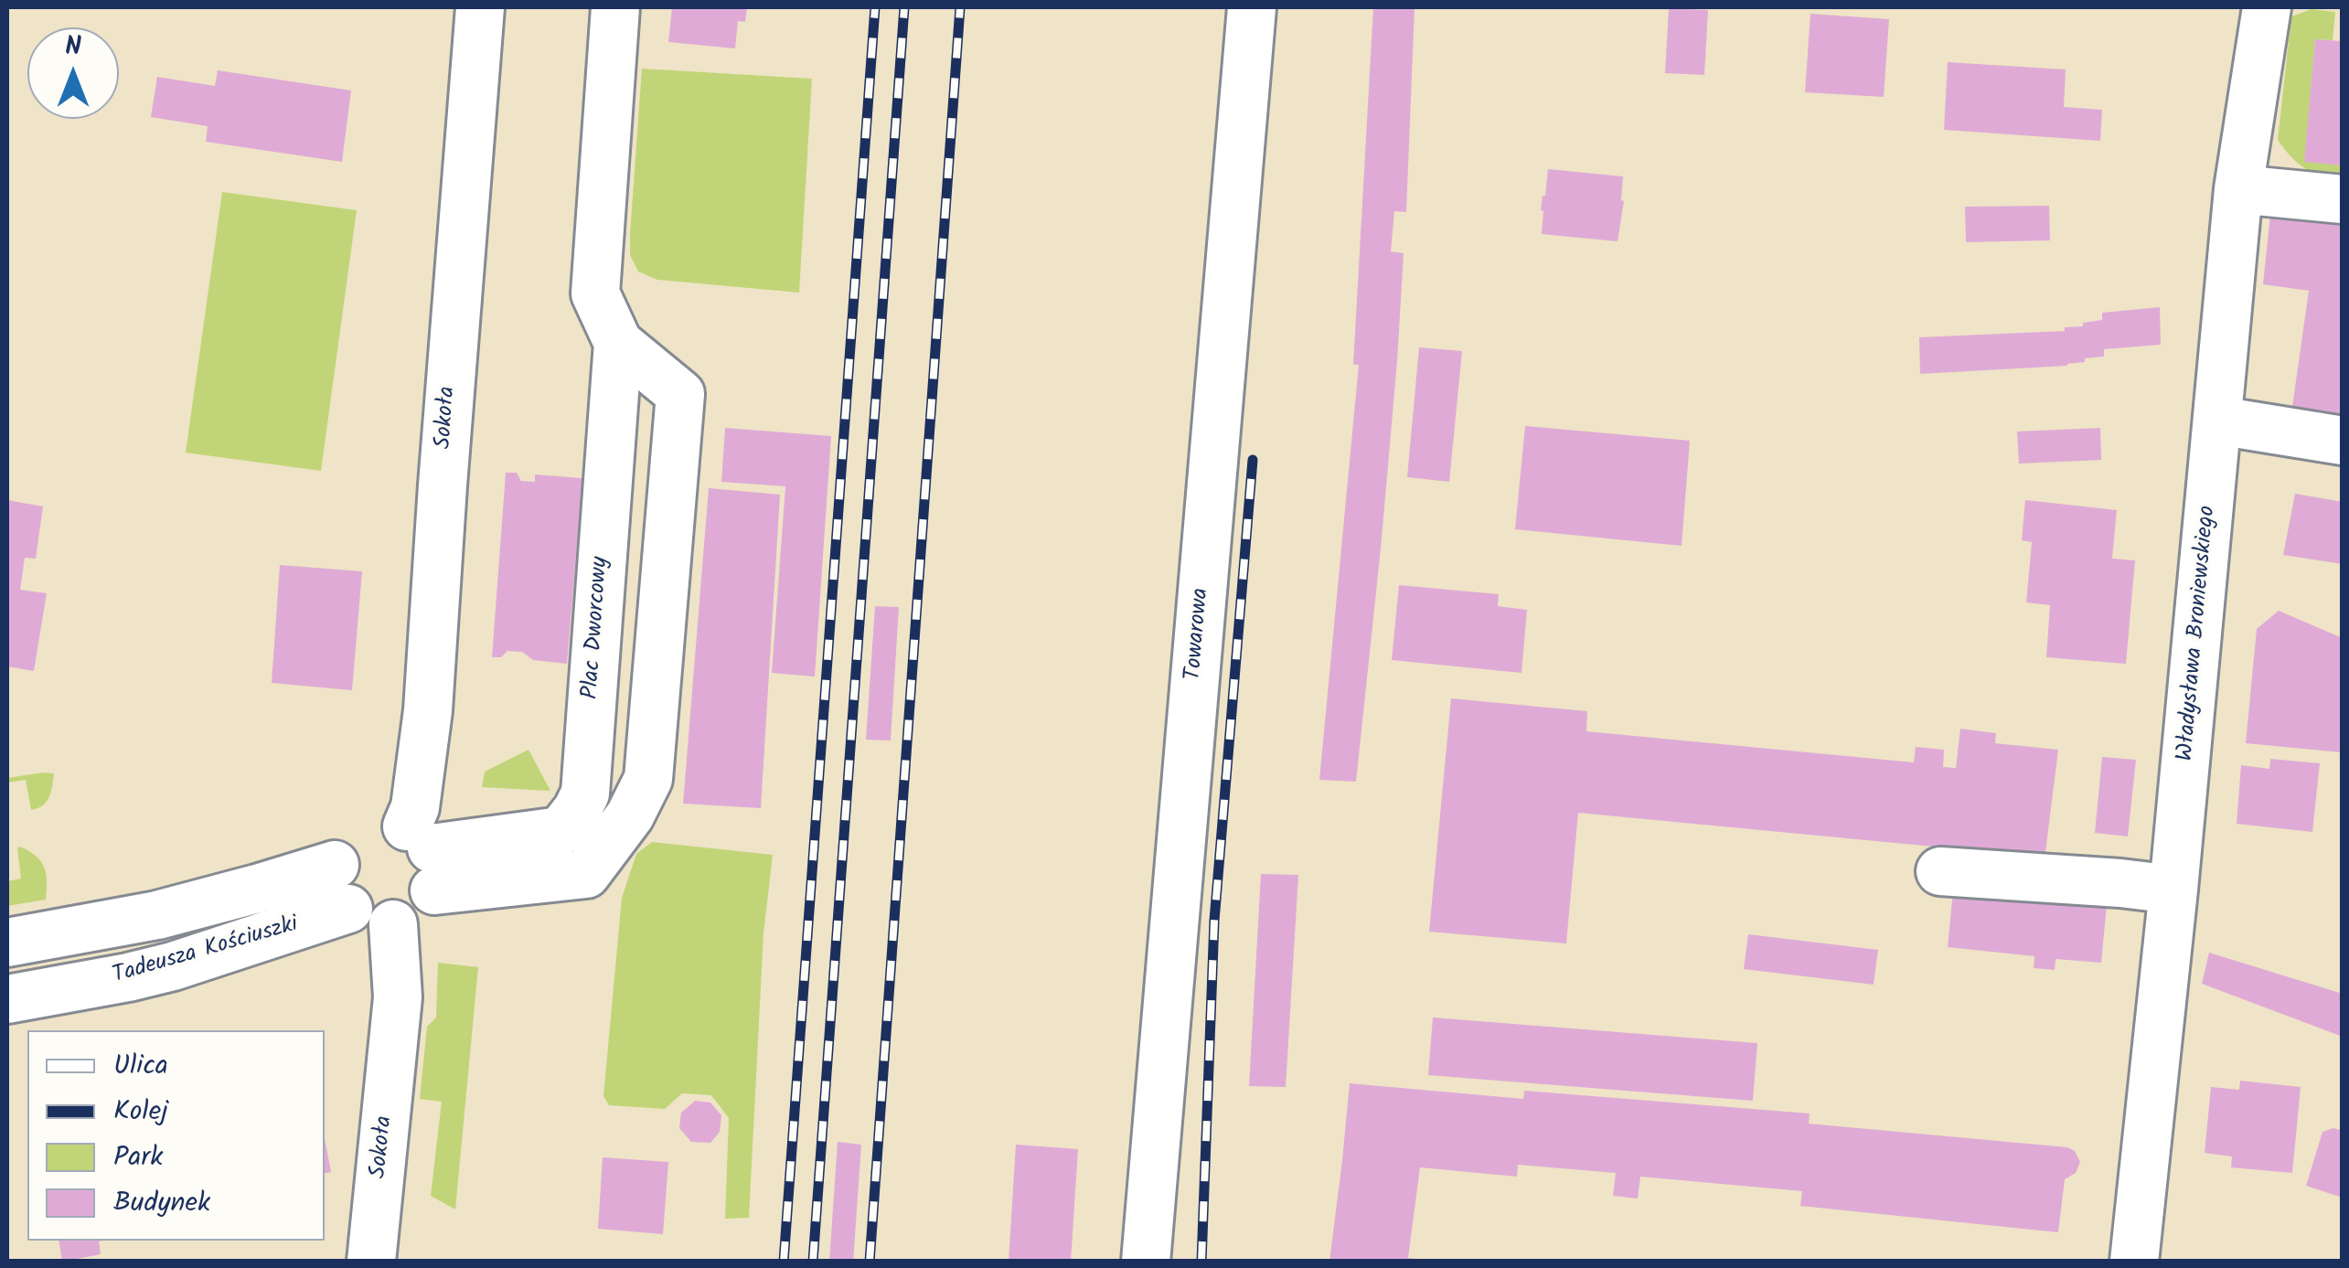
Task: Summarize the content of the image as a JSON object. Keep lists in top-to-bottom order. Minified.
{"streets":{"street":["Sokoła","Plac Dworcowy","Władysława Broniewskiego","Towarowa","Tadeusza Kościuszki"]},"crossings":[["Sokoła","Plac Dworcowy"],["Sokoła","Tadeusza Kościuszki"],["Plac Dworcowy","Tadeusza Kościuszki"]],"legend":["Ulica","Kolej","Park","Budynek"],"north":"top"}
